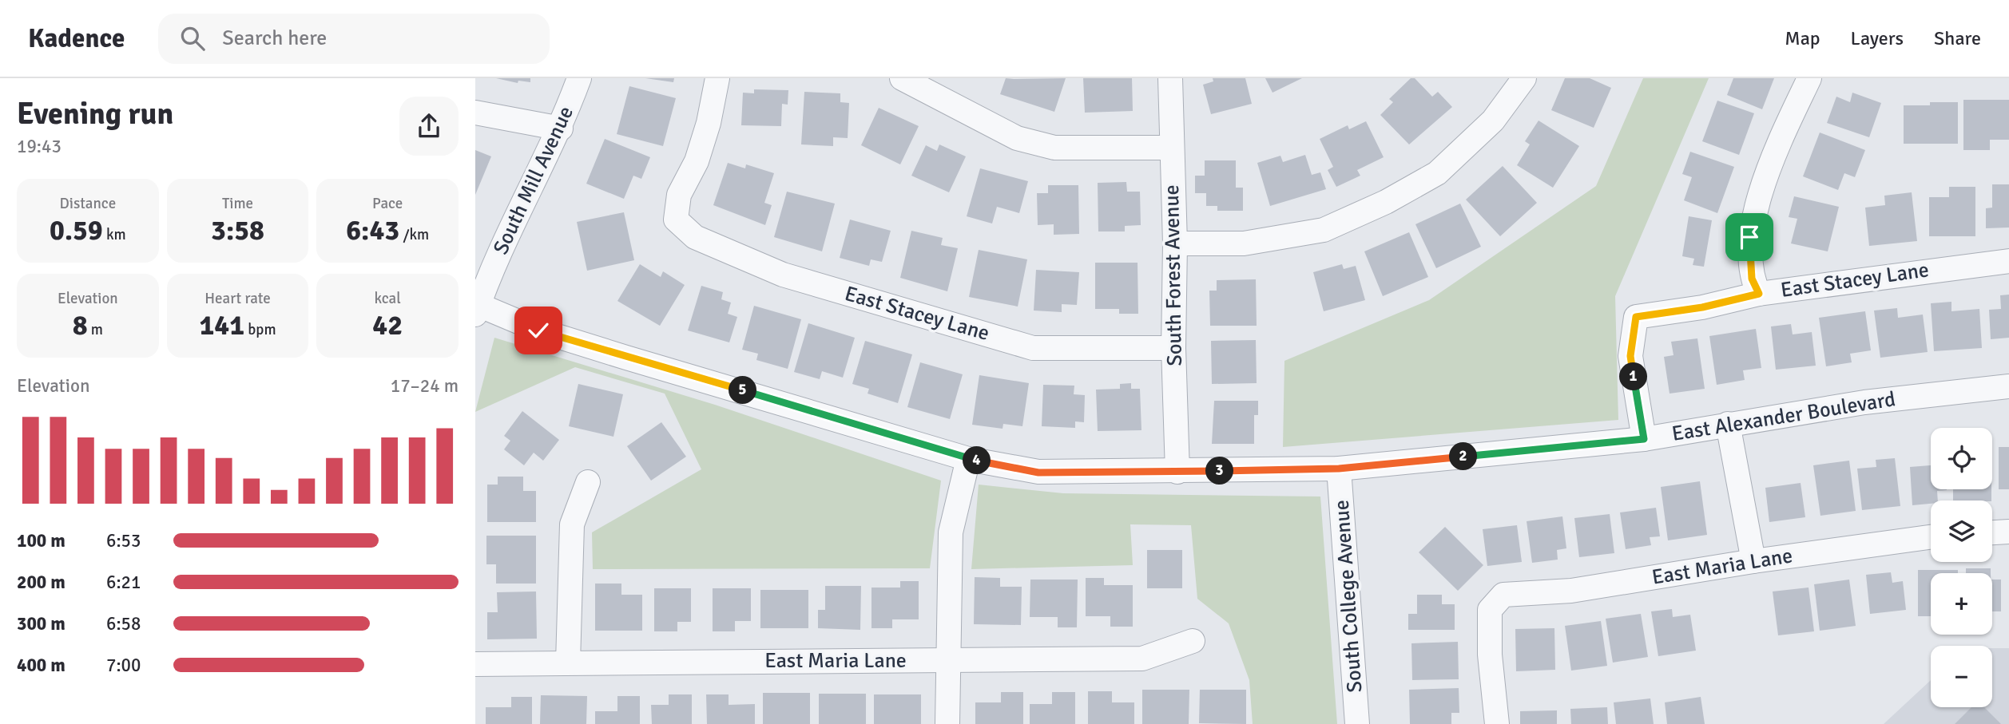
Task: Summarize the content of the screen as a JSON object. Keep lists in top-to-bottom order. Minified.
{"streets":{"street":["South Mill Avenue","South Forest Avenue","East Stacey Lane","East Alexander Boulevard","East Maria Lane","South College Avenue"]},"crossings":[["South Mill Avenue","East Alexander Boulevard"],["South Forest Avenue","East Stacey Lane"],["South Forest Avenue","East Alexander Boulevard"],["East Stacey Lane","East Alexander Boulevard"],["East Alexander Boulevard","South College Avenue"]],"page":{"header":"Kadence","search":"Search here","nav":["Map","Layers","Share"],"heading":["Evening run","19:43"],"stats":[["Distance","0.59 km"],["Time","3:58"],["Pace","6:43 /km"],["Elevation","8 m"],["Heart rate","141 bpm"],["kcal","42"]],"pins":["1","5","2","4","3"],"chart":["Elevation","17–24 m"],"map_buttons":["+","−"],"list":[{"name":"100 m","note":"6:53"},{"name":"200 m","note":"6:21"},{"name":"300 m","note":"6:58"},{"name":"400 m","note":"7:00"}]}}
